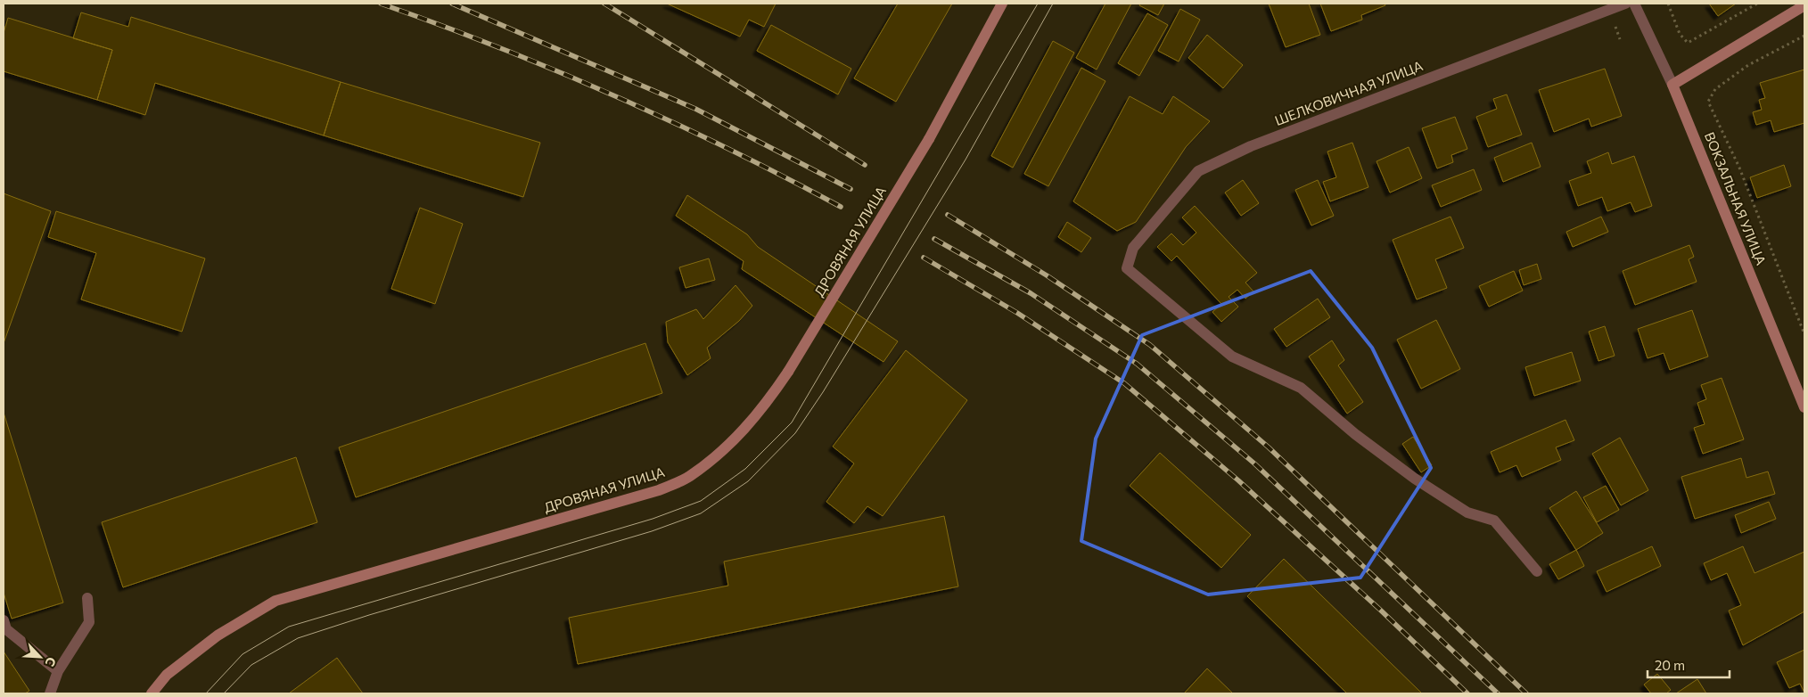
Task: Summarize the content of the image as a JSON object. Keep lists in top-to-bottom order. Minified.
{"streets":{"main road":["ВОКЗАЛЬНАЯ УЛИЦА","ДРОВЯНАЯ УЛИЦА"],"street":["ШЕЛКОВИЧНАЯ УЛИЦА"]},"scale_bar":"20 m","north":"bottom right"}
